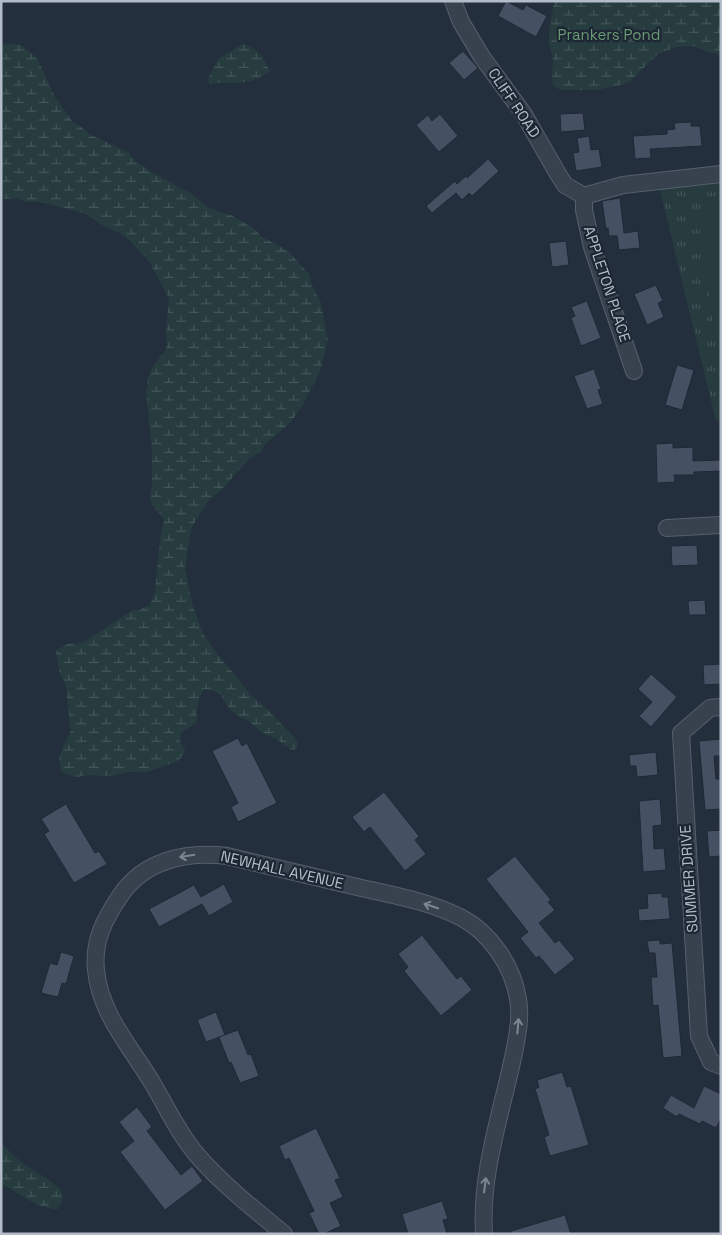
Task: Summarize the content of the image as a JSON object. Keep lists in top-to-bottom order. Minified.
{"streets":{"street":["CLIFF ROAD","APPLETON PLACE","NEWHALL AVENUE","SUMMER DRIVE"]},"crossings":[["CLIFF ROAD","APPLETON PLACE"]],"parks":["Prankers Pond"]}
